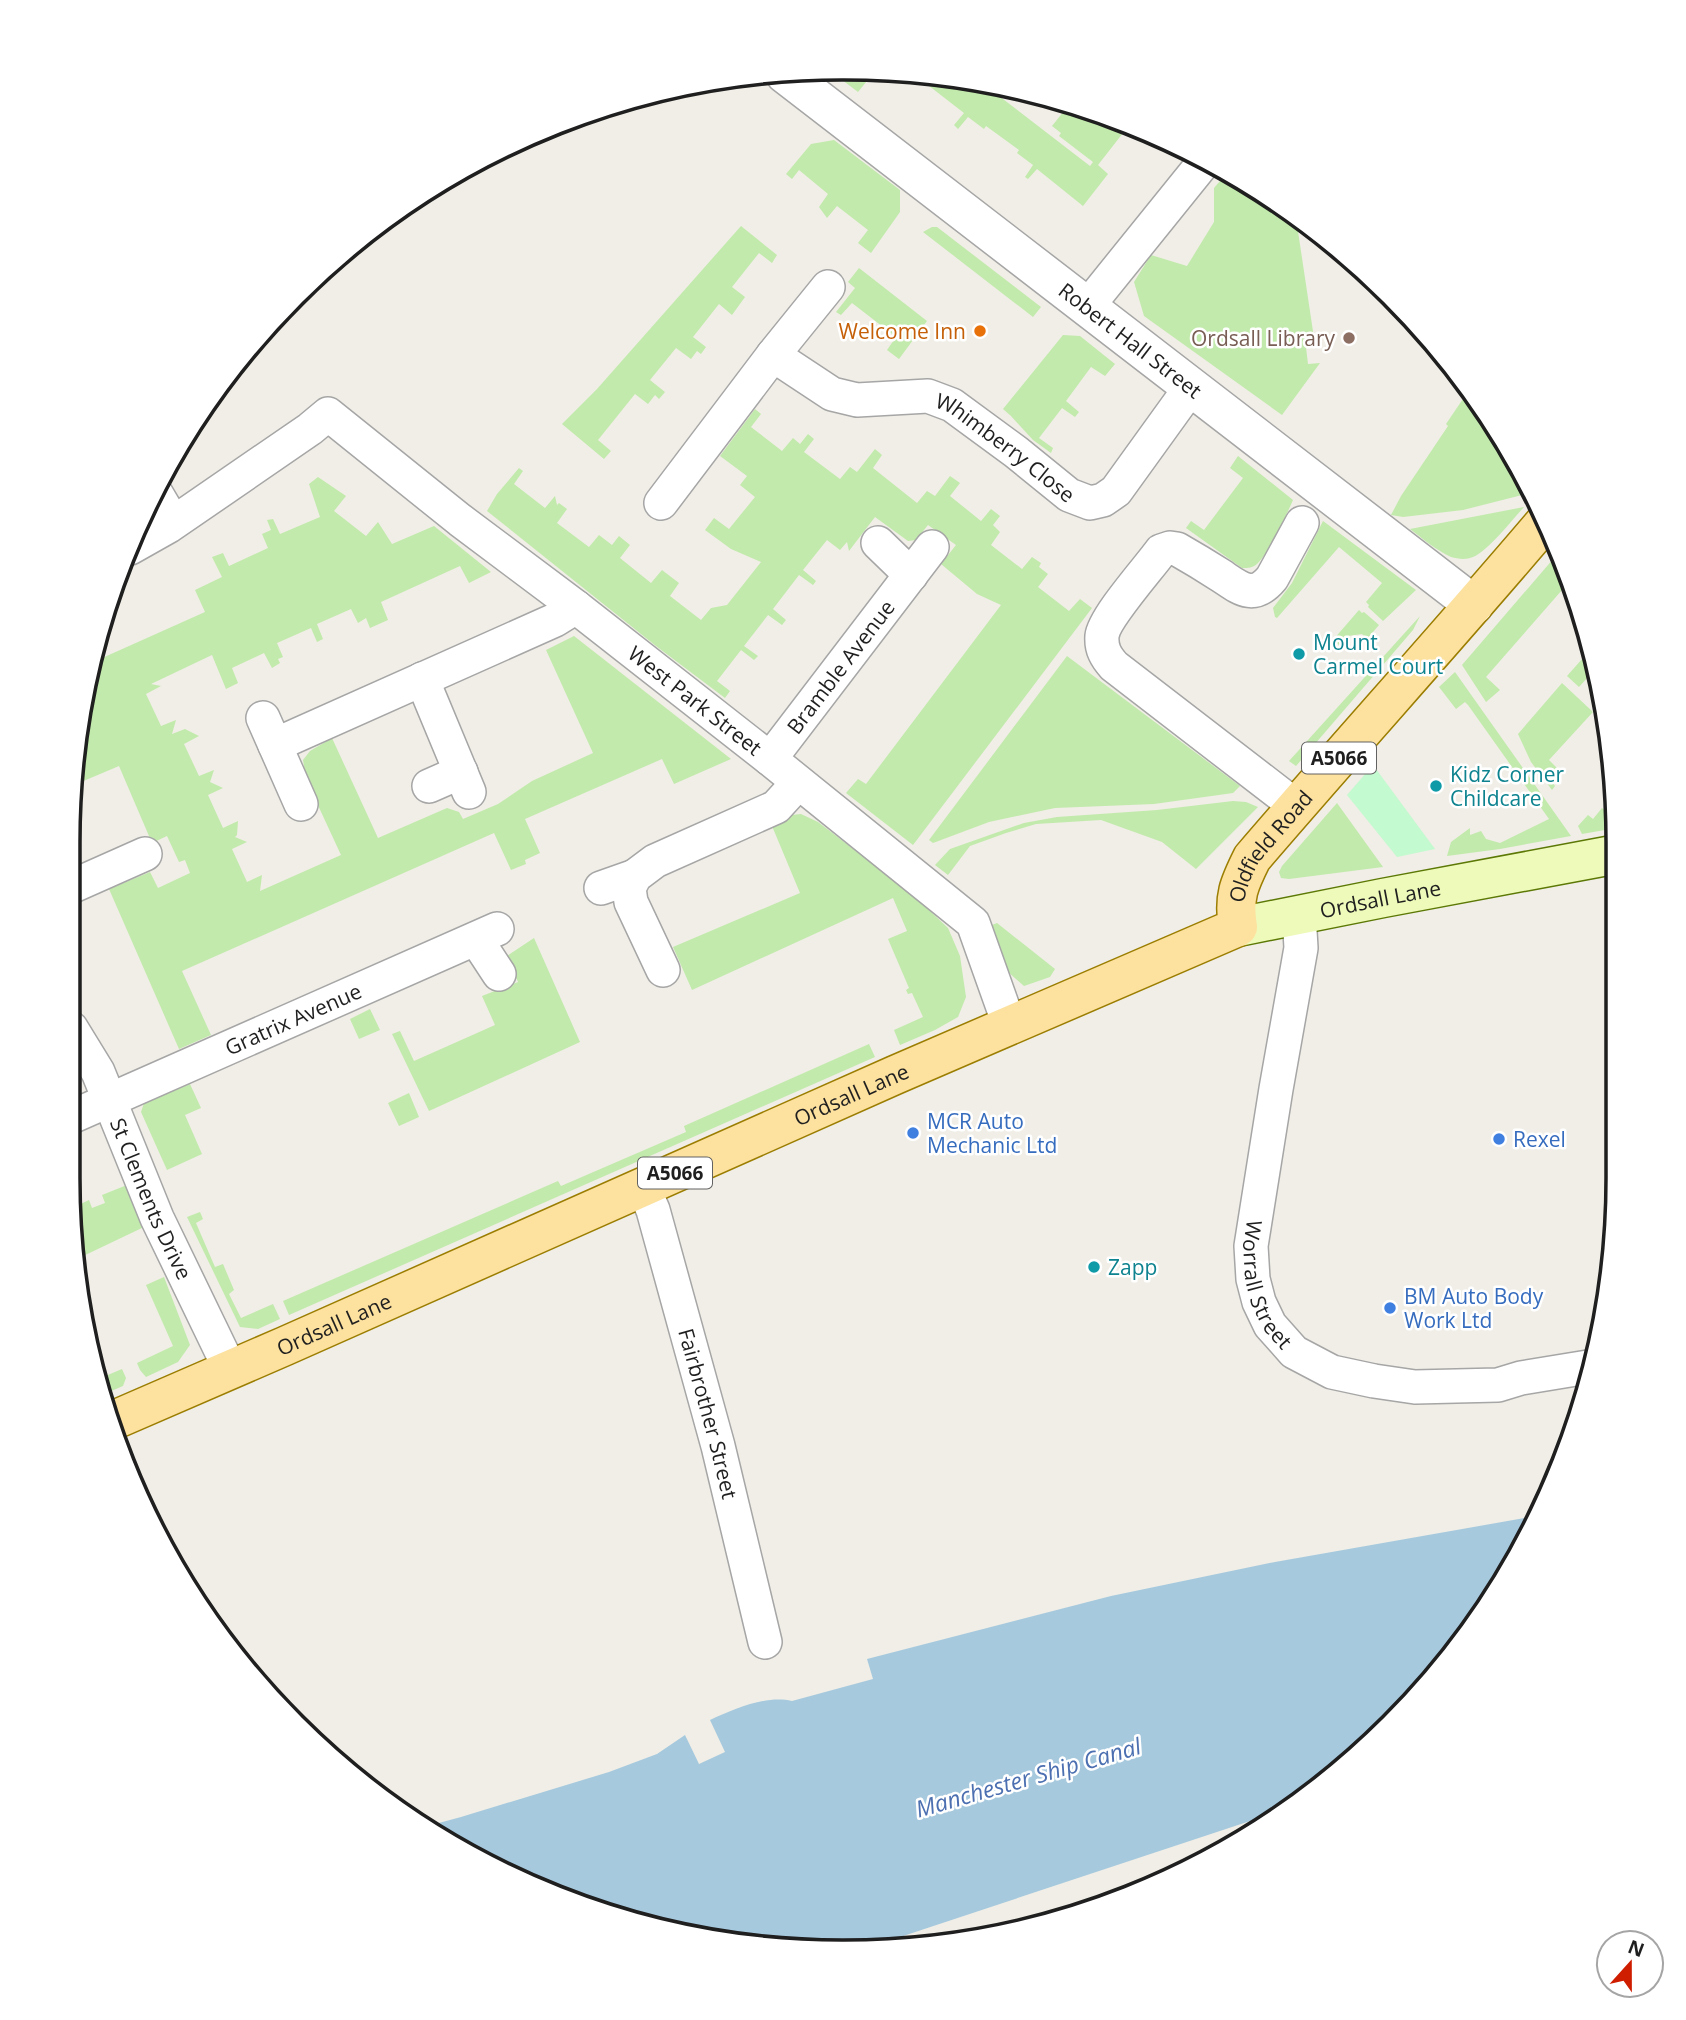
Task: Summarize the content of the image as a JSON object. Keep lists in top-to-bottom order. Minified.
{"streets":{"main road":["A5066","Oldfield Road","Ordsall Lane"],"street":["Robert Hall Street","Whimberry Close","Bramble Avenue","West Park Street","Gratrix Avenue","St Clements Drive","Worrall Street","Fairbrother Street"]},"crossings":[["Robert Hall Street","Whimberry Close"],["Robert Hall Street","Oldfield Road"],["Bramble Avenue","West Park Street"],["West Park Street","Ordsall Lane"],["Oldfield Road","Ordsall Lane"],["Ordsall Lane","St Clements Drive"],["Ordsall Lane","Worrall Street"],["Ordsall Lane","Fairbrother Street"],["Gratrix Avenue","St Clements Drive"]],"water":["Manchester Ship Canal"],"places":["Welcome Inn","Ordsall Library","Mount Carmel Court","Kidz Corner Childcare","MCR Auto Mechanic Ltd","Rexel","Zapp","BM Auto Body Work Ltd"],"north":"top"}
